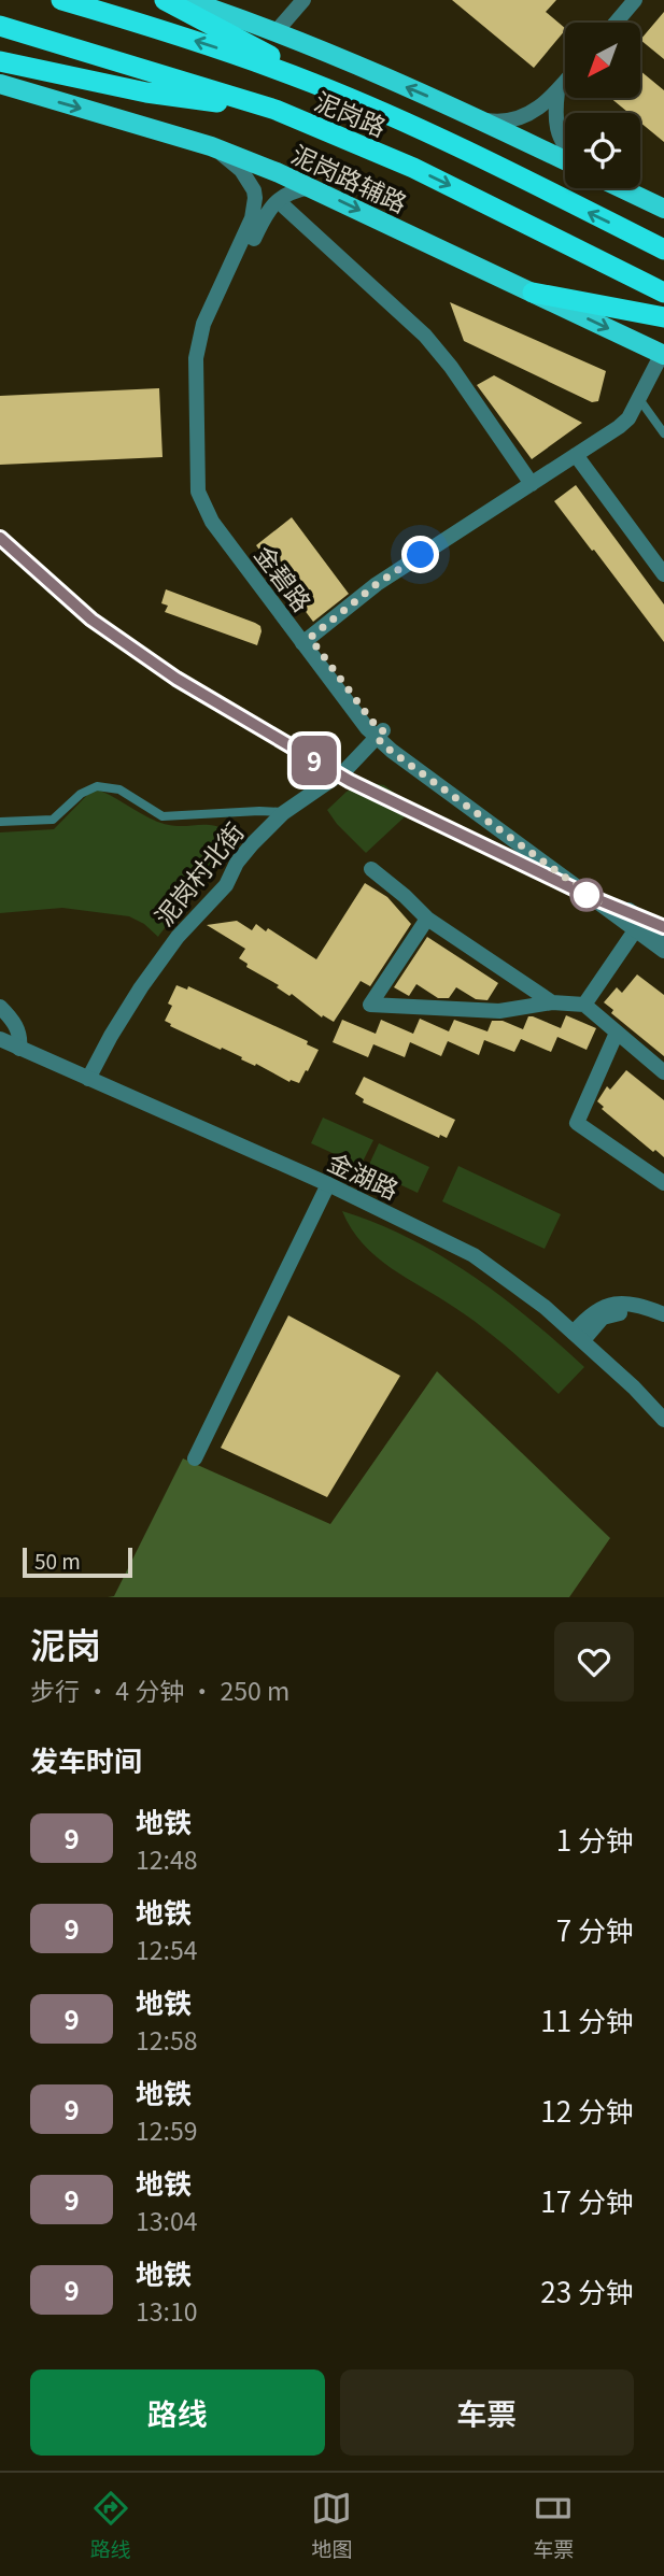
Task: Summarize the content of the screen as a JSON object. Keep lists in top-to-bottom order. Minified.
{"streets":{"highway":["泥岗路"],"main road":["泥岗路辅路"],"street":["金碧路","泥岗村北街","金湖路"]},"crossings":[["泥岗路辅路","金碧路"],["金碧路","泥岗村北街"],["泥岗村北街","金湖路"]],"lines":["metro line 9"],"scale_bar":"50 m","north":"bottom left","page":{"on_map":"9","scale":"50 m","heading":[["泥岗","步行 · 4 分钟 · 250 m"],"发车时间"],"list":[{"mark":"9","name":"地铁","note":"12:48","value":"1 分钟"},{"mark":"9","name":"地铁","note":"12:54","value":"7 分钟"},{"mark":"9","name":"地铁","note":"12:58","value":"11 分钟"},{"mark":"9","name":"地铁","note":"12:59","value":"12 分钟"},{"mark":"9","name":"地铁","note":"13:04","value":"17 分钟"},{"mark":"9","name":"地铁","note":"13:10","value":"23 分钟"}],"buttons":["路线","车票"],"tabs":["路线","地图","车票"]}}
